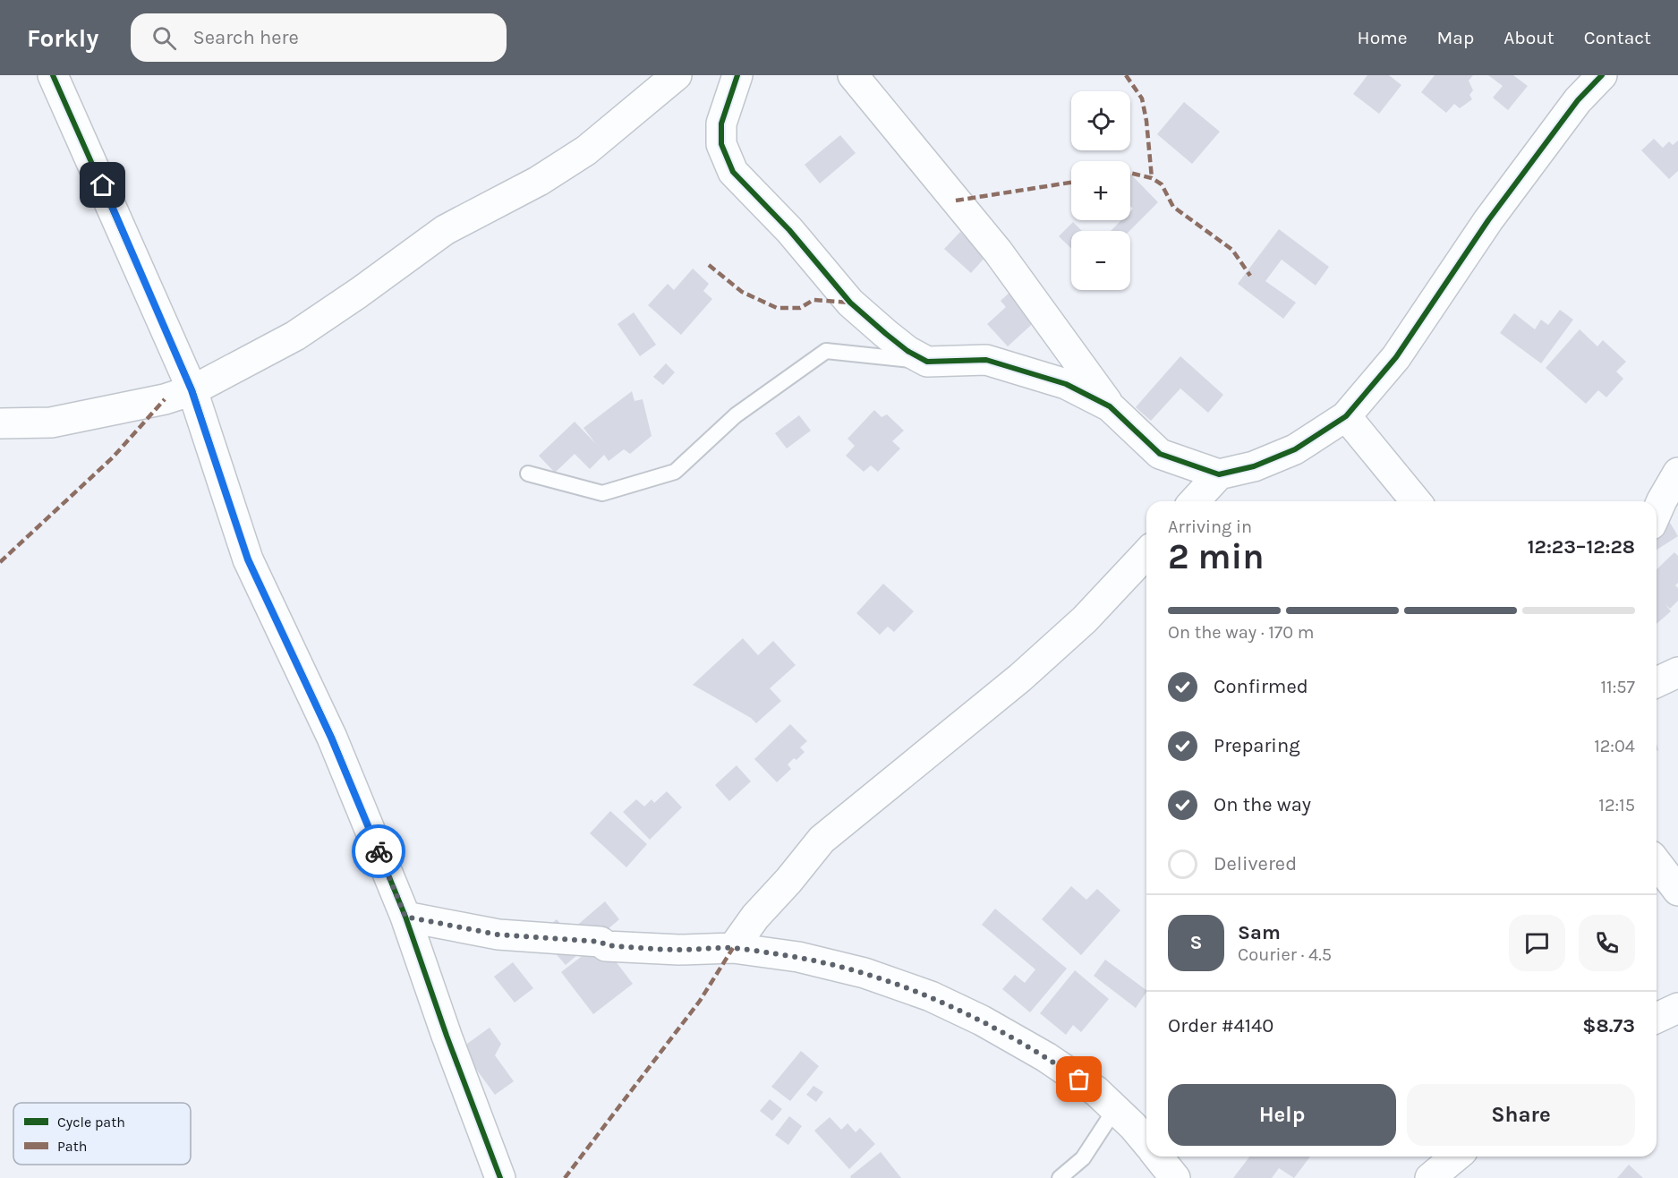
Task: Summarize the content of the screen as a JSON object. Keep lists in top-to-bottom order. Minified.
{"legend":["Cycle path","Path"],"page":{"header":"Forkly","search":"Search here","nav":["Home","Map","About","Contact"],"map_buttons":["+","−"],"heading":["2 min","Arriving in","12:23–12:28"],"panel":["Sam","Courier · 4.5","Order #4140","$8.73"],"bar":"On the way · 170 m","list":[["Confirmed","11:57"],["Preparing","12:04"],["On the way","12:15"],"Delivered"],"round":"S","buttons":["Help","Share"]}}
